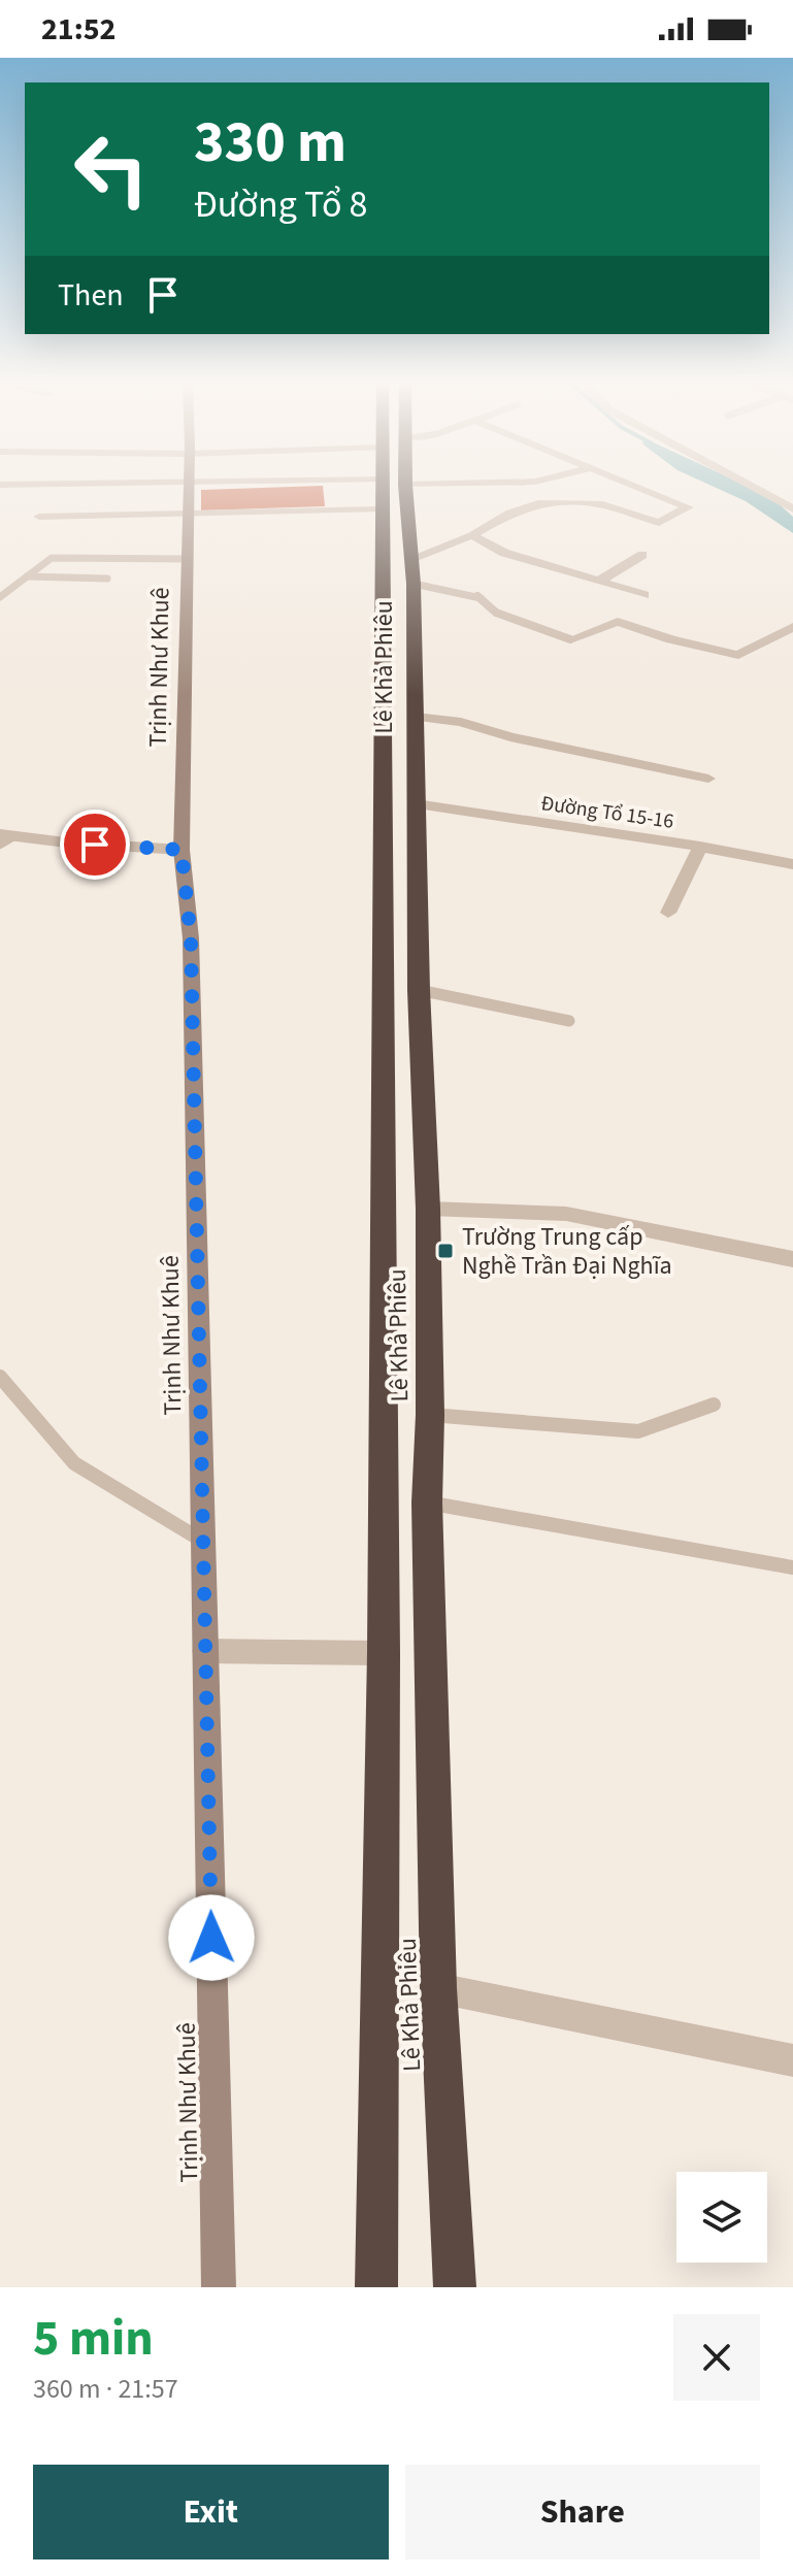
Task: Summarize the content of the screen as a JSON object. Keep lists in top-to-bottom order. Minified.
{"streets":{"highway":["Lê Khả Phiêu"],"street":["Trịnh Như Khuê","Đường Tổ 15-16"]},"crossings":[["Lê Khả Phiêu","Đường Tổ 15-16"]],"places":{"transit":["Trường Trung cấp Nghề Trần Đại Nghĩa"]},"page":{"status":"21:52","turn":["330 m","Đường Tổ 8"],"then":"Then","heading":["5 min","360 m · 21:57"],"buttons":["Exit","Share"]}}
